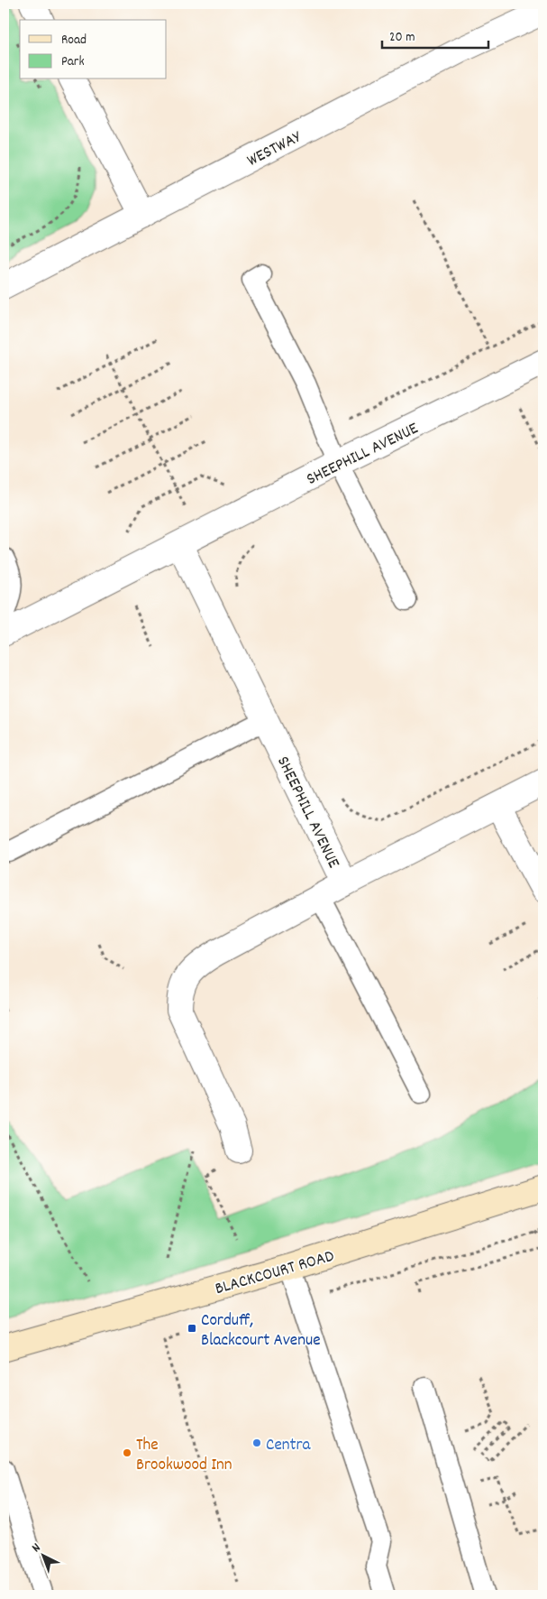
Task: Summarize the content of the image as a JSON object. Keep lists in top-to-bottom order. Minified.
{"streets":{"street":["WESTWAY","SHEEPHILL AVENUE","BLACKCOURT ROAD"]},"places":{"transit":["Corduff, Blackcourt Avenue"],"other":["Centra","The Brookwood Inn"]},"legend":["Road","Park"],"scale_bar":"20 m","north":"top left"}
